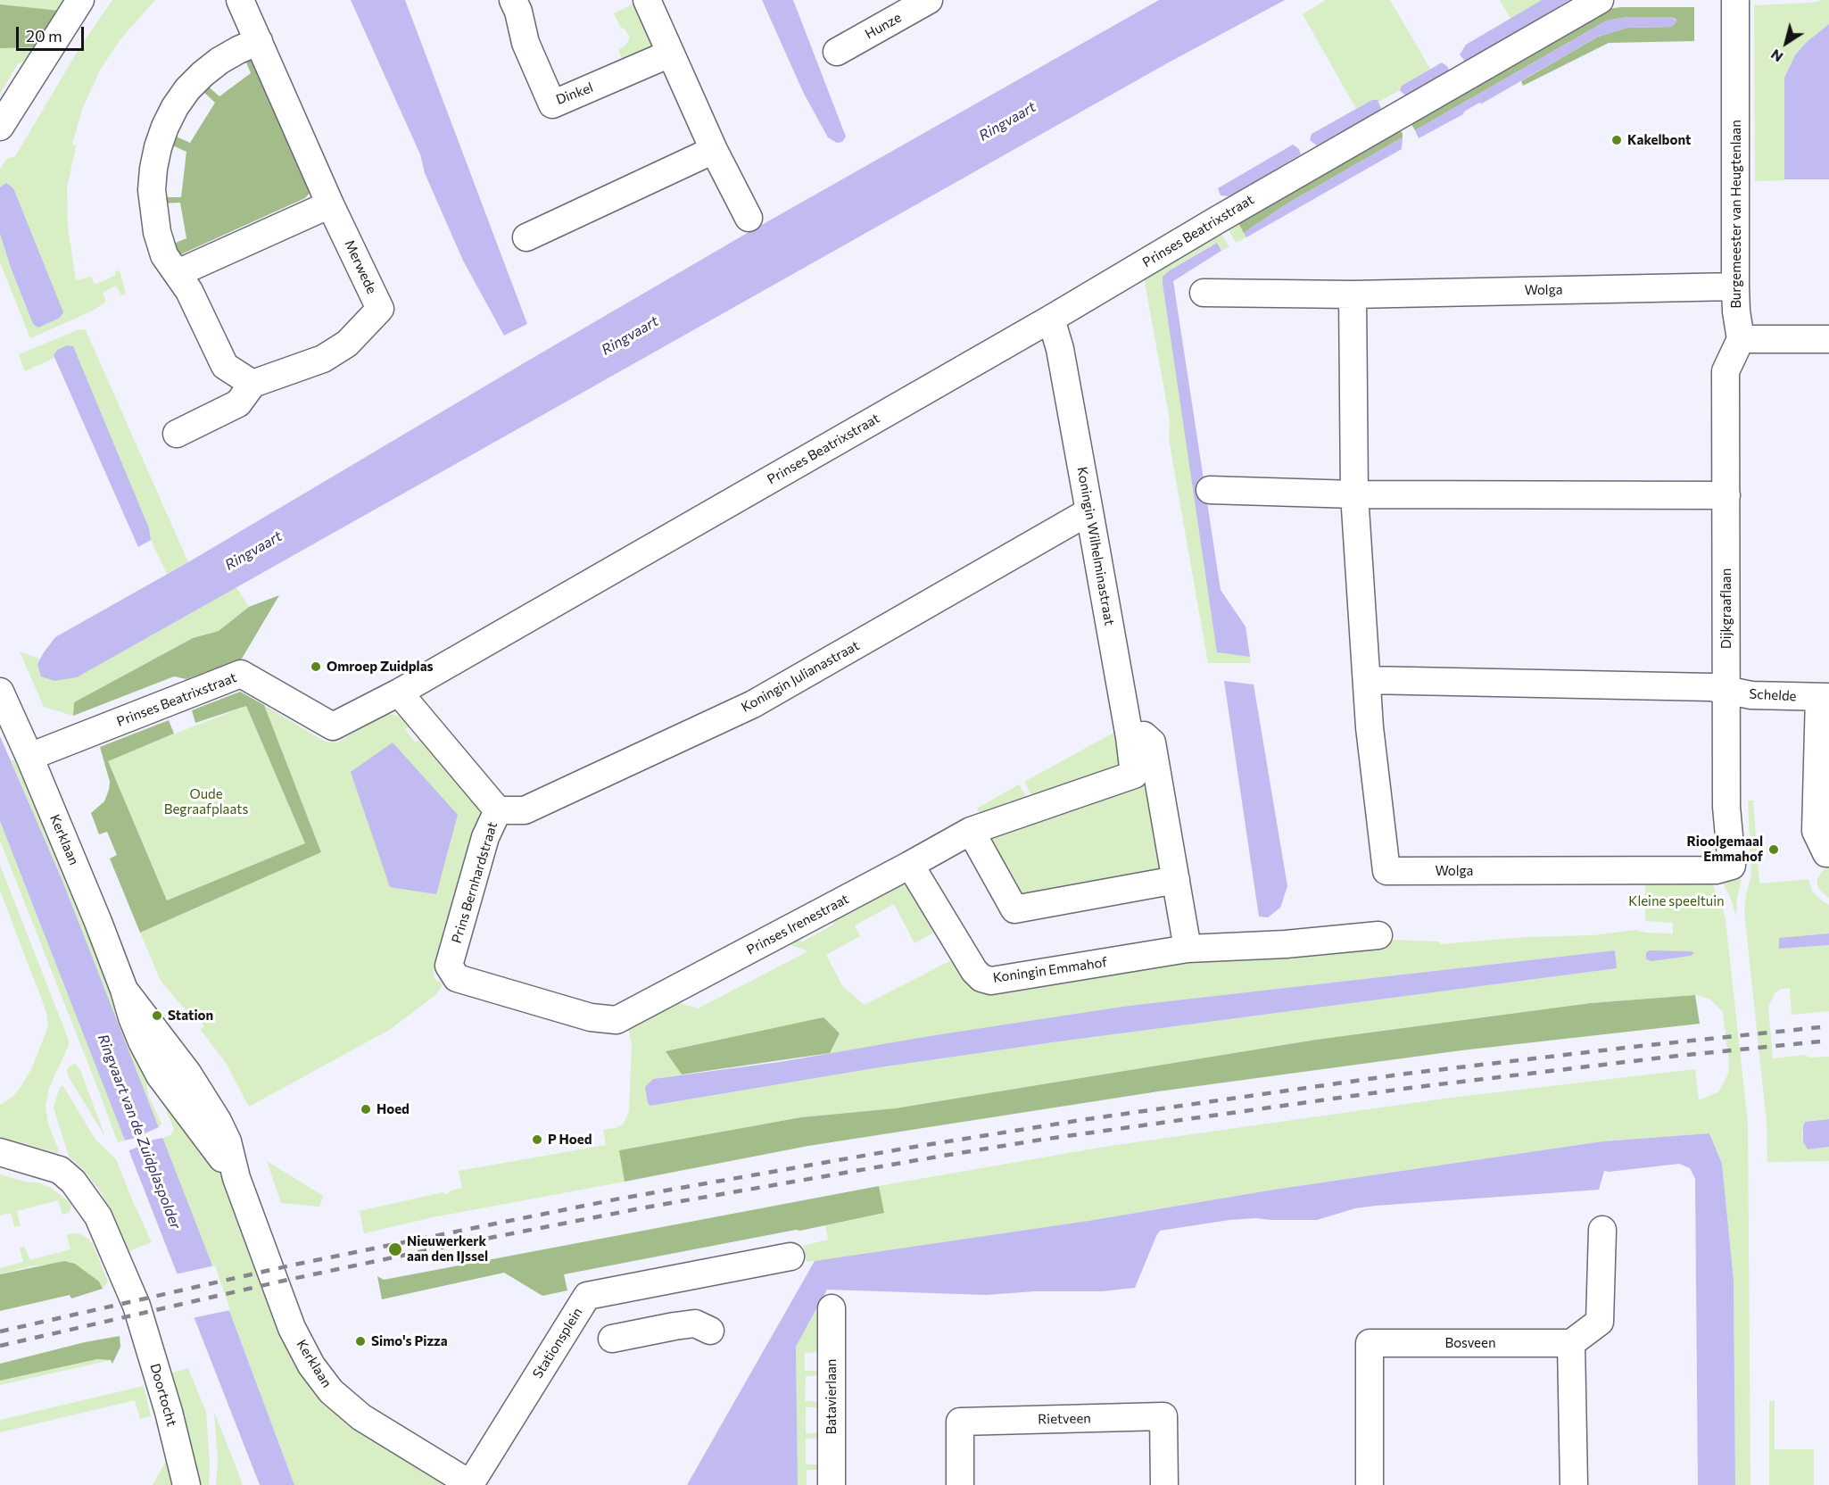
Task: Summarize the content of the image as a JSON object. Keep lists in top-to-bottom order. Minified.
{"streets":{"street":["Hunze","Dinkel","Burgemeester van Heugtenlaan","Prinses Beatrixstraat","Merwede","Wolga","Koningin Wilhelminastraat","Dijkgraaflaan","Koningin Julianastraat","Schelde","Kerklaan","Prins Bernhardstraat","Prinses Irenestraat","Koningin Emmahof","Stationsplein","Bosveen","Doortocht","Batavierlaan","Rietveen"]},"crossings":[["Burgemeester van Heugtenlaan","Wolga"],["Burgemeester van Heugtenlaan","Dijkgraaflaan"],["Prinses Beatrixstraat","Koningin Wilhelminastraat"],["Prinses Beatrixstraat","Kerklaan"],["Prinses Beatrixstraat","Prins Bernhardstraat"],["Wolga","Dijkgraaflaan"],["Koningin Wilhelminastraat","Koningin Julianastraat"],["Koningin Wilhelminastraat","Prinses Irenestraat"],["Dijkgraaflaan","Schelde"],["Koningin Julianastraat","Prins Bernhardstraat"],["Kerklaan","Stationsplein"],["Prins Bernhardstraat","Prinses Irenestraat"],["Prinses Irenestraat","Koningin Emmahof"]],"water":["Ringvaart","Ringvaart van de Zuidplaspolder"],"parks":["Oude Begraafplaats","Kleine speeltuin"],"places":["Kakelbont","Omroep Zuidplas","Rioolgemaal Emmahof","Station","Hoed","P Hoed","Nieuwerkerk aan den IJssel","Simo's Pizza"],"scale_bar":"20 m","north":"bottom left"}
